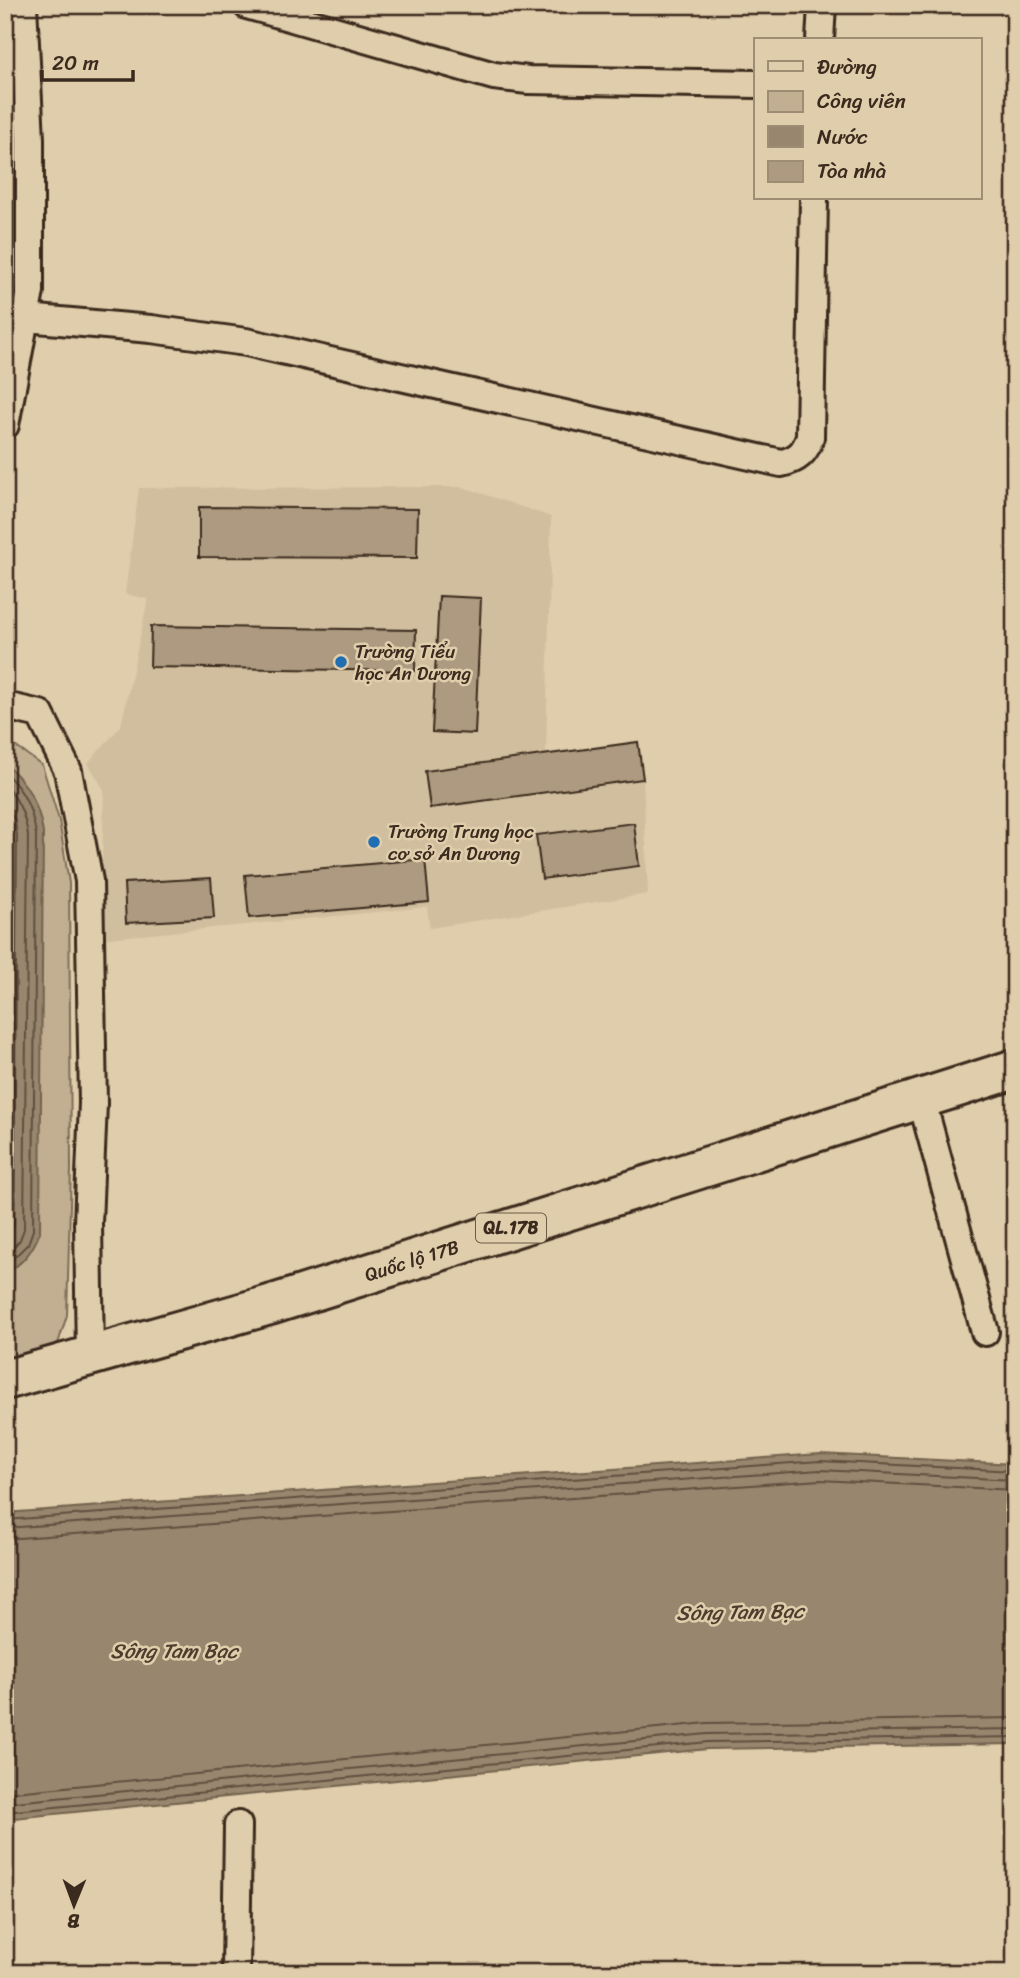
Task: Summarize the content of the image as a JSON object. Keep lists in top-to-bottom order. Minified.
{"streets":{"main road":["QL.17B","Quốc lộ 17B"]},"water":["Sông Tam Bạc"],"places":["Trường Tiểu học An Dương","Trường Trung học cơ sở An Dương"],"legend":["Đường","Công viên","Nước","Tòa nhà"],"scale_bar":"20 m","north":"bottom"}
